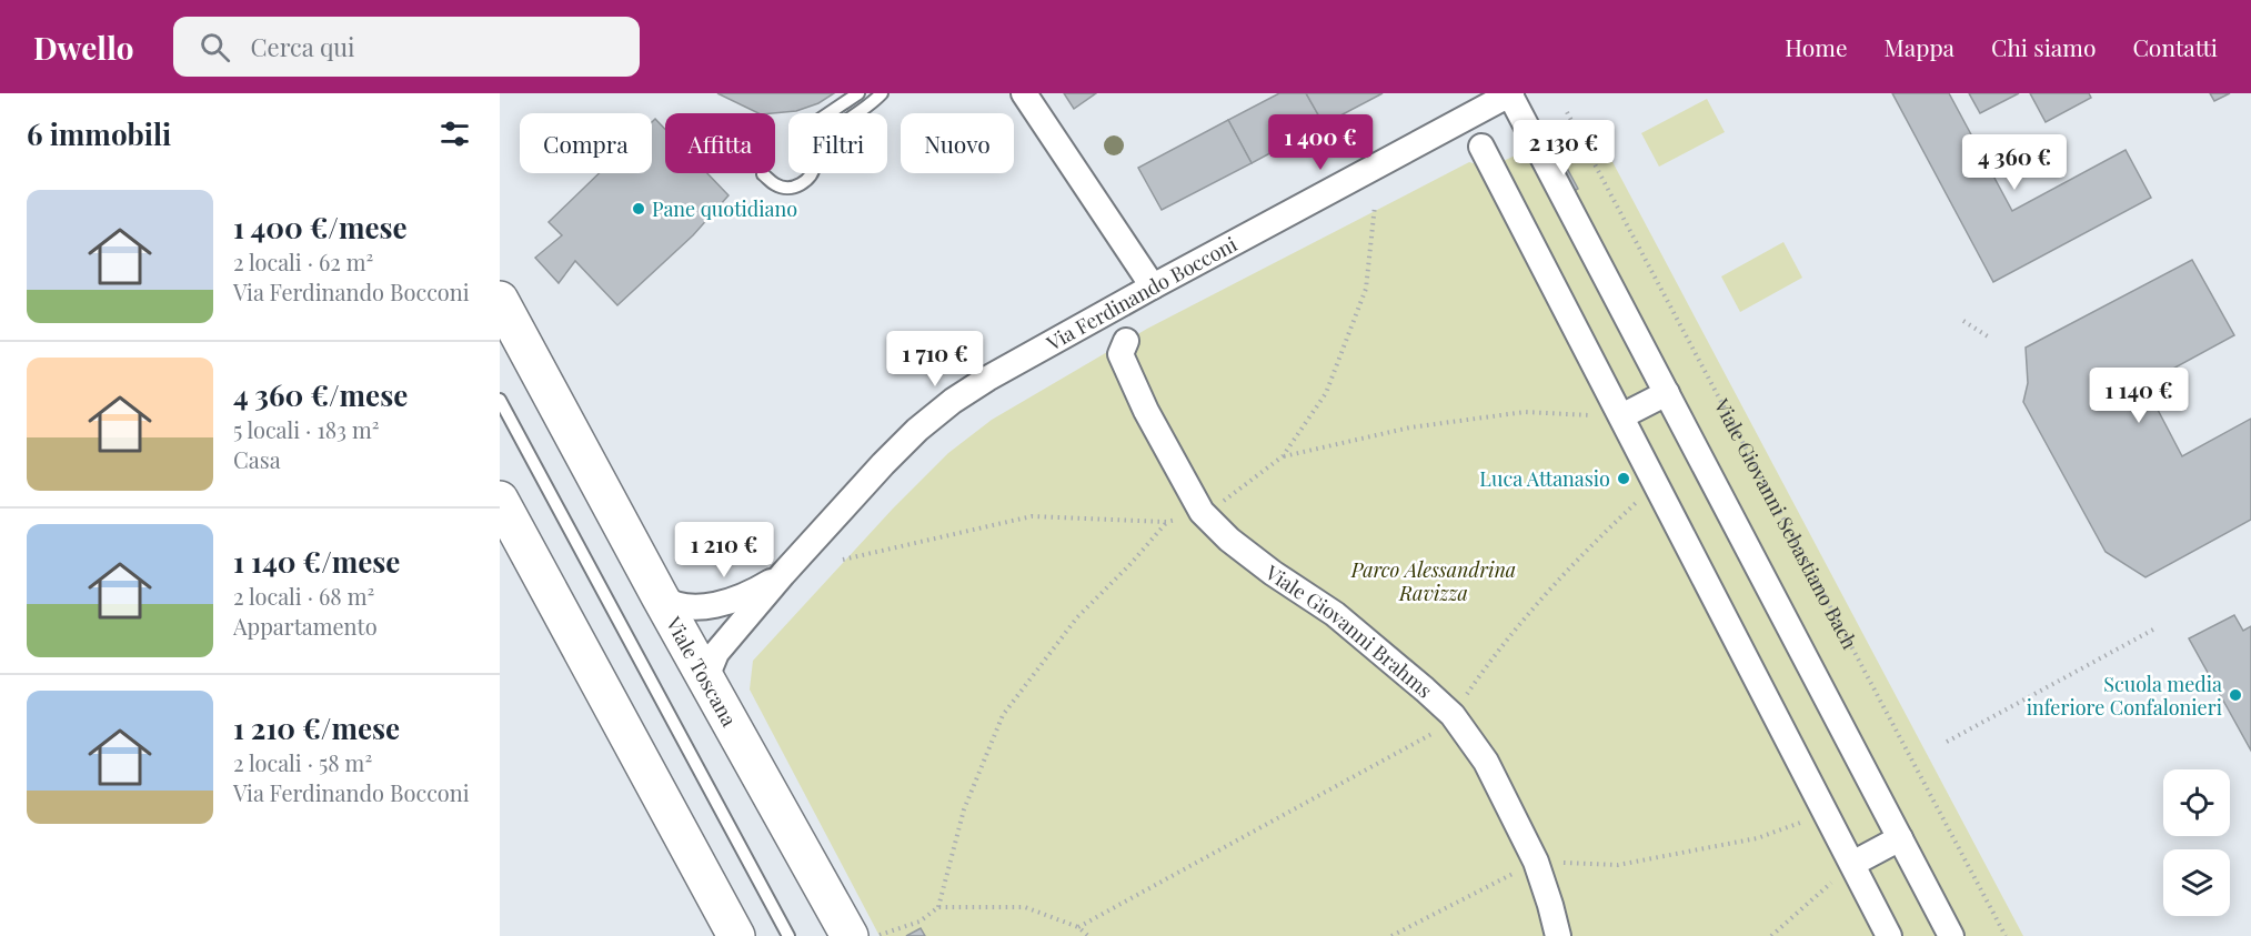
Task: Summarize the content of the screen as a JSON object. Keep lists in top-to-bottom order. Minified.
{"streets":{"main road":["Viale Toscana"],"street":["Via Ferdinando Bocconi","Viale Giovanni Brahms"],"path":["Viale Giovanni Sebastiano Bach"]},"crossings":[["Via Ferdinando Bocconi","Viale Toscana"]],"parks":["Parco Alessandrina Ravizza"],"places":["Pane quotidiano","Luca Attanasio","Scuola media inferiore Confalonieri"],"page":{"header":"Dwello","search":"Cerca qui","nav":["Home","Mappa","Chi siamo","Contatti"],"heading":"6 immobili","chip":["Compra","Affitta","Filtri","Nuovo"],"price":["1 400 €","2 130 €","4 360 €","1 710 €","1 140 €","1 210 €"],"list":[{"name":"1 400 €/mese","note":"2 locali · 62 m² · Via Ferdinando Bocconi"},{"name":"4 360 €/mese","note":"5 locali · 183 m² · Casa"},{"name":"1 140 €/mese","note":"2 locali · 68 m² · Appartamento"},{"name":"1 210 €/mese","note":"2 locali · 58 m² · Via Ferdinando Bocconi"}]}}
